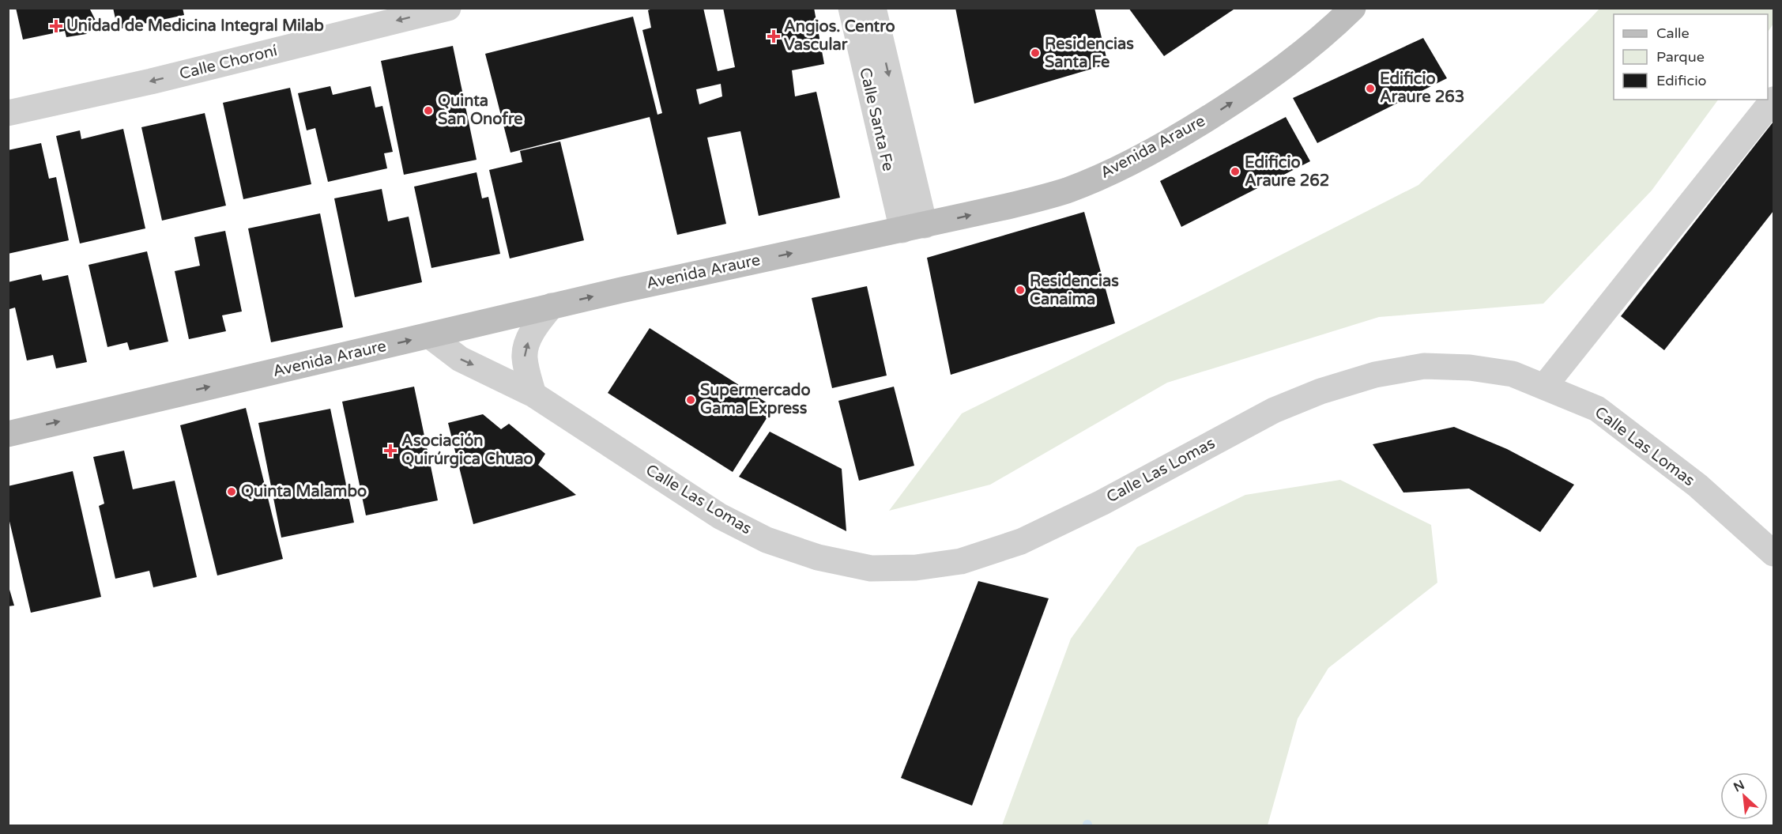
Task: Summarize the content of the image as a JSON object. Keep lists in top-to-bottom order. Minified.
{"streets":{"street":["Calle Choroní","Calle Santa Fe","Avenida Araure","Calle Las Lomas"]},"crossings":[["Calle Santa Fe","Avenida Araure"],["Avenida Araure","Calle Las Lomas"]],"one_way":["Calle Choroní","Avenida Araure"],"places":{"health":["Unidad de Medicina Integral Milab","Angios. Centro Vascular","Asociación Quirúrgica Chuao"],"other":["Residencias Santa Fe","Edificio Araure 263","Quinta San Onofre","Edificio Araure 262","Residencias Canaima","Supermercado Gama Express","Quinta Malambo"]},"legend":["Calle","Parque","Edificio"],"north":"top left"}
